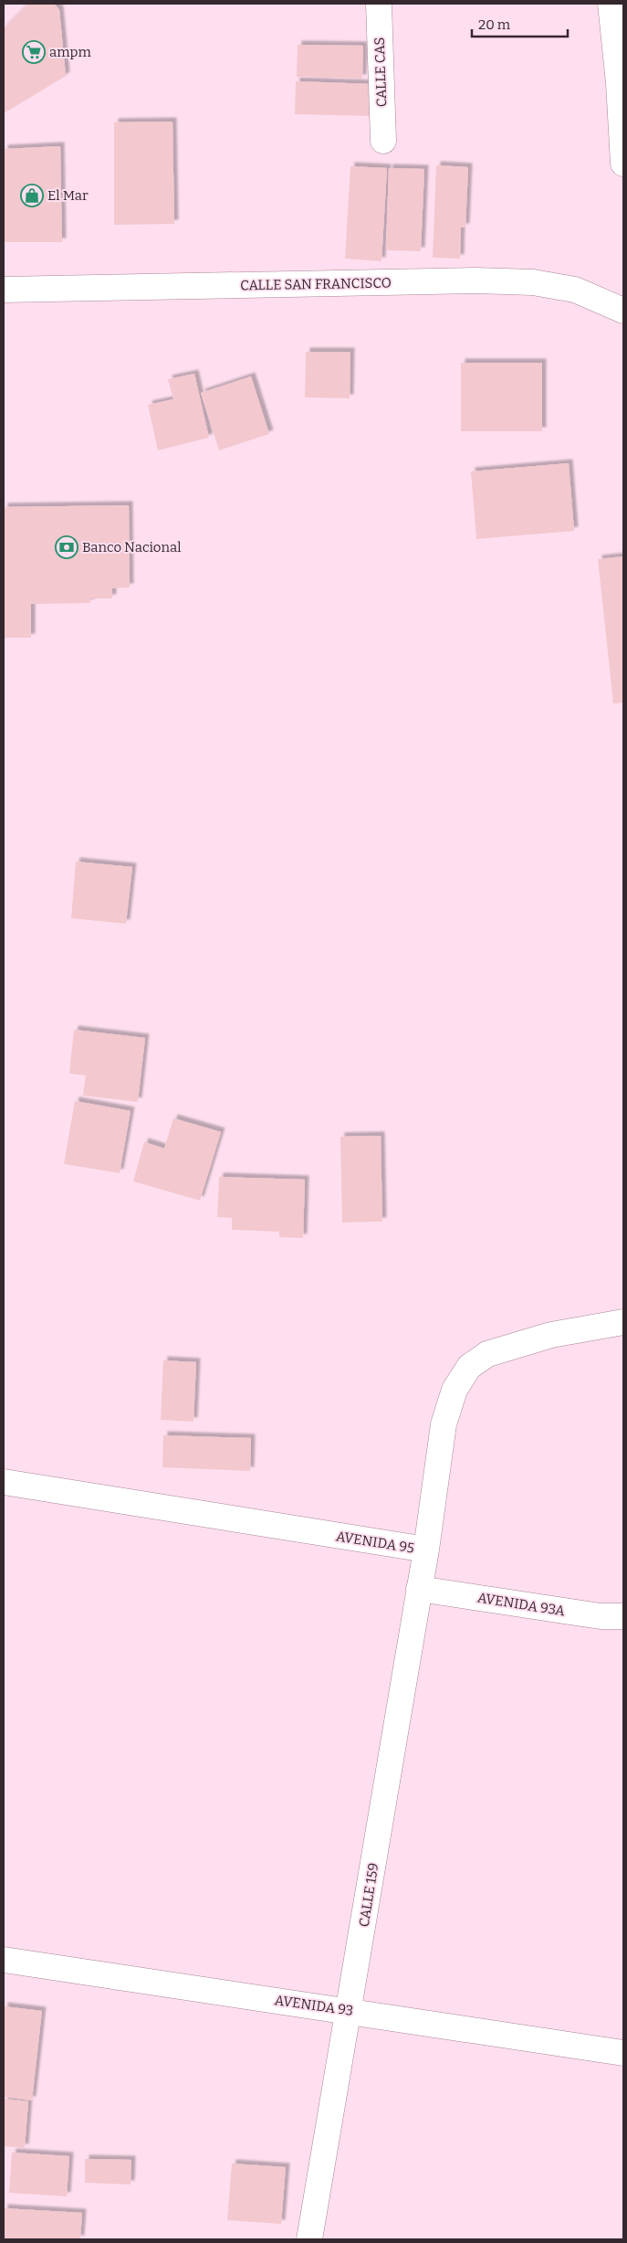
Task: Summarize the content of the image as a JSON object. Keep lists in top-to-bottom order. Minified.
{"streets":{"street":["CALLE CAS","CALLE SAN FRANCISCO","AVENIDA 95","AVENIDA 93A","CALLE 159","AVENIDA 93"]},"crossings":[["AVENIDA 95","CALLE 159"],["AVENIDA 93A","CALLE 159"],["CALLE 159","AVENIDA 93"]],"places":{"supermarket":["ampm"],"shop":["El Mar"],"bank":["Banco Nacional"]},"scale_bar":"20 m"}
